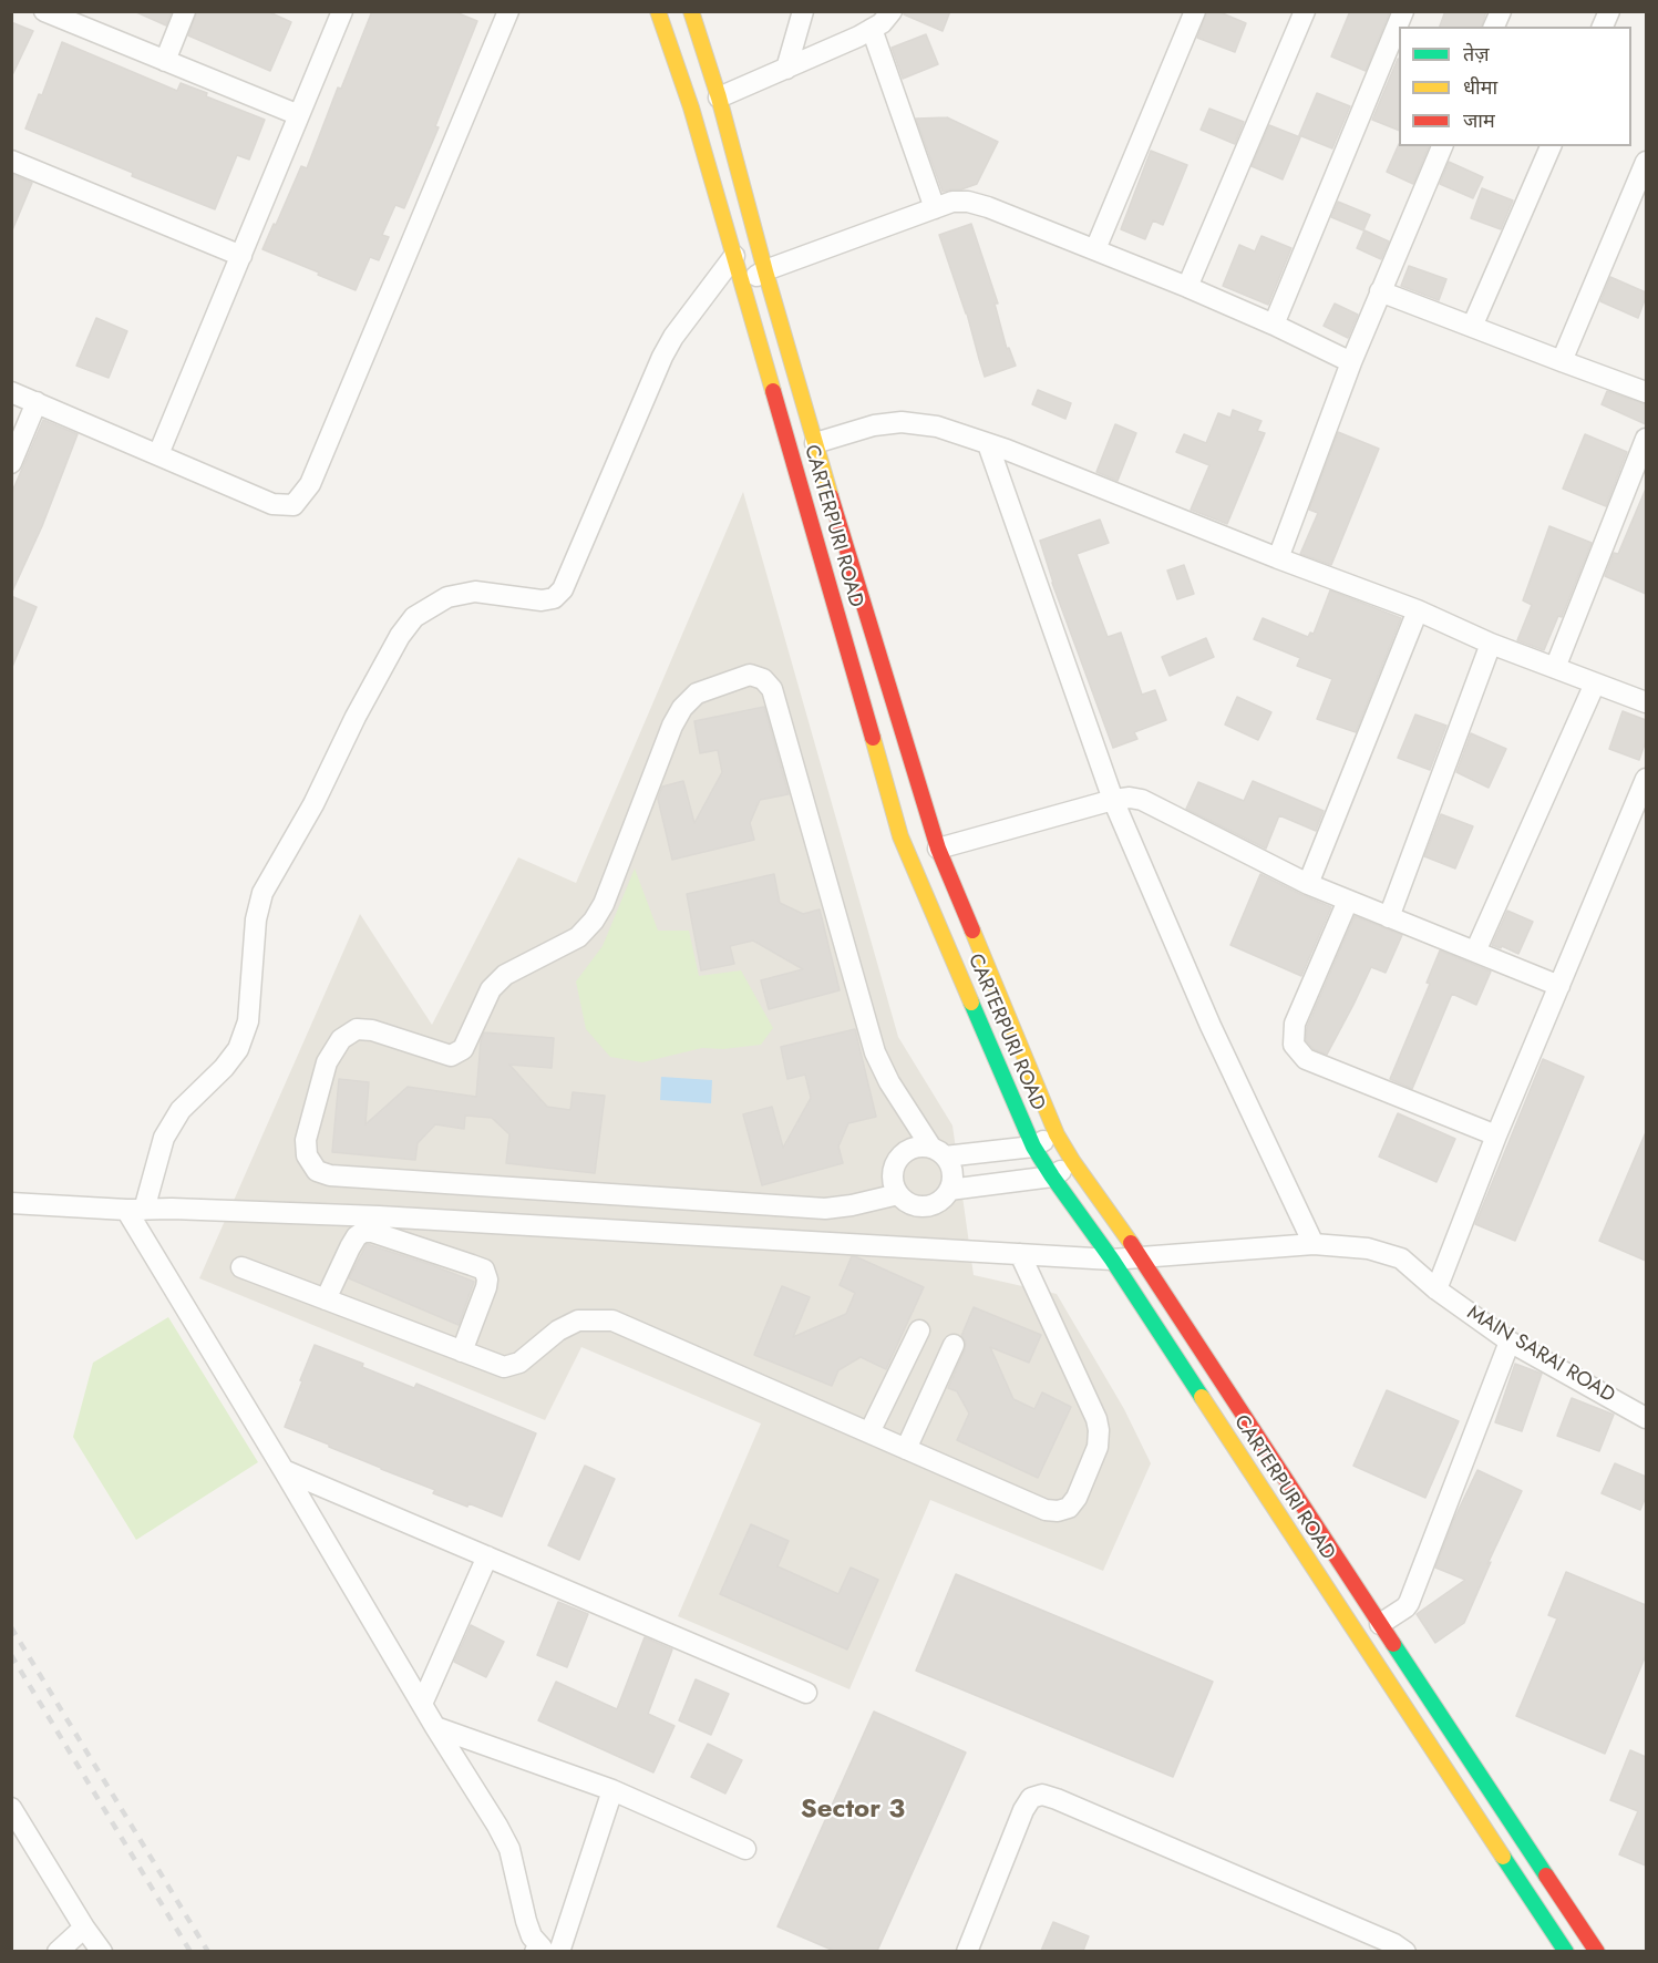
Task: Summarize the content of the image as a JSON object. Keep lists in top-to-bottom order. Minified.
{"streets":{"main road":["CARTERPURI ROAD"],"street":["MAIN SARAI ROAD"]},"crossings":[["CARTERPURI ROAD","MAIN SARAI ROAD"]],"districts":["Sector 3"],"legend":["तेज़","धीमा","जाम"]}
